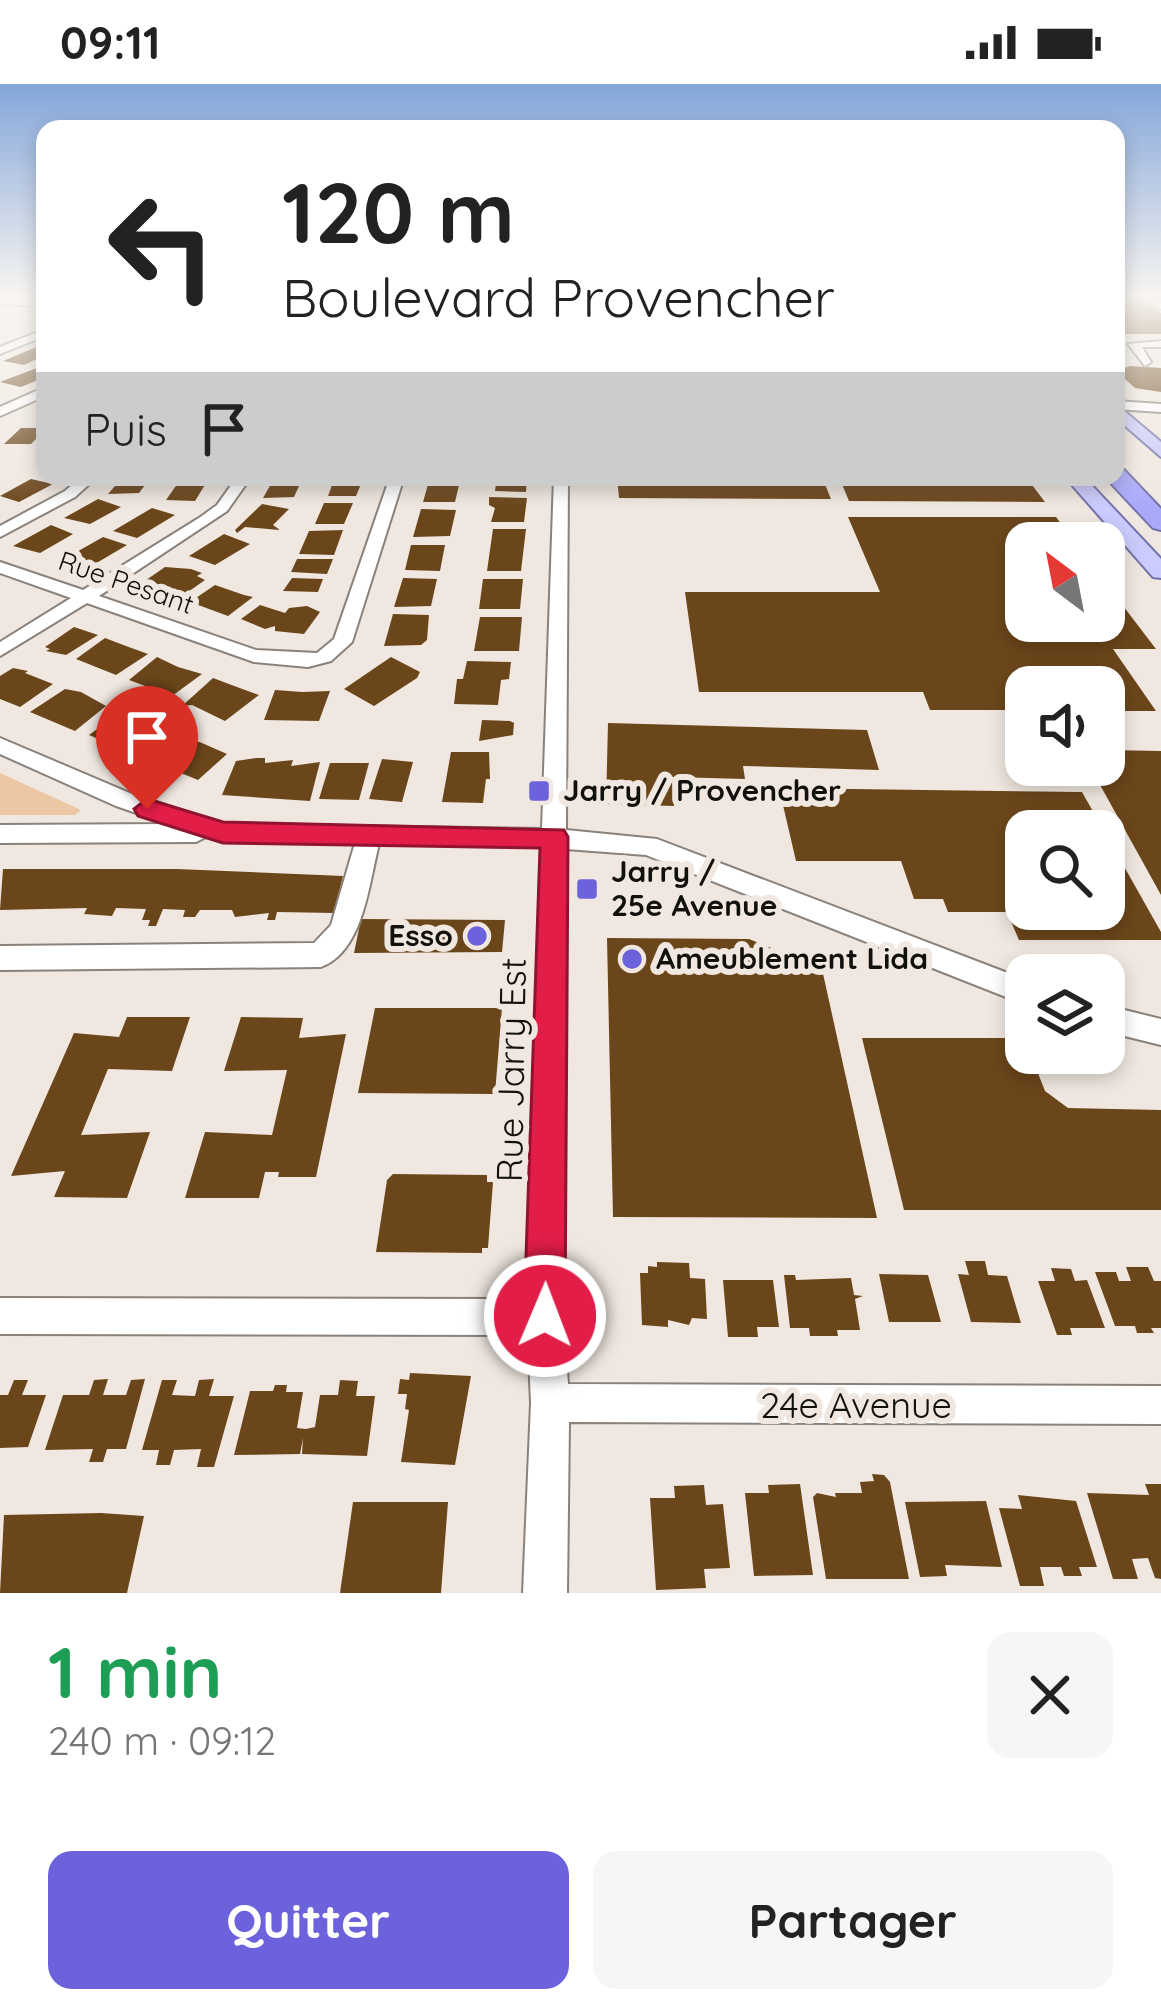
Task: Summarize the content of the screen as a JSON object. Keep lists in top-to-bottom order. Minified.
{"streets":{"street":["Rue Pesant","Rue Jarry Est","24e Avenue"]},"crossings":[["Rue Jarry Est","24e Avenue"]],"places":{"transit":["Jarry / Provencher","Jarry / 25e Avenue"],"other":["Esso","Ameublement Lida"]},"north":"top left","page":{"status":"09:11","turn":["120 m","Boulevard Provencher"],"then":"Puis","heading":["1 min","240 m · 09:12"],"buttons":["Quitter","Partager"]}}
